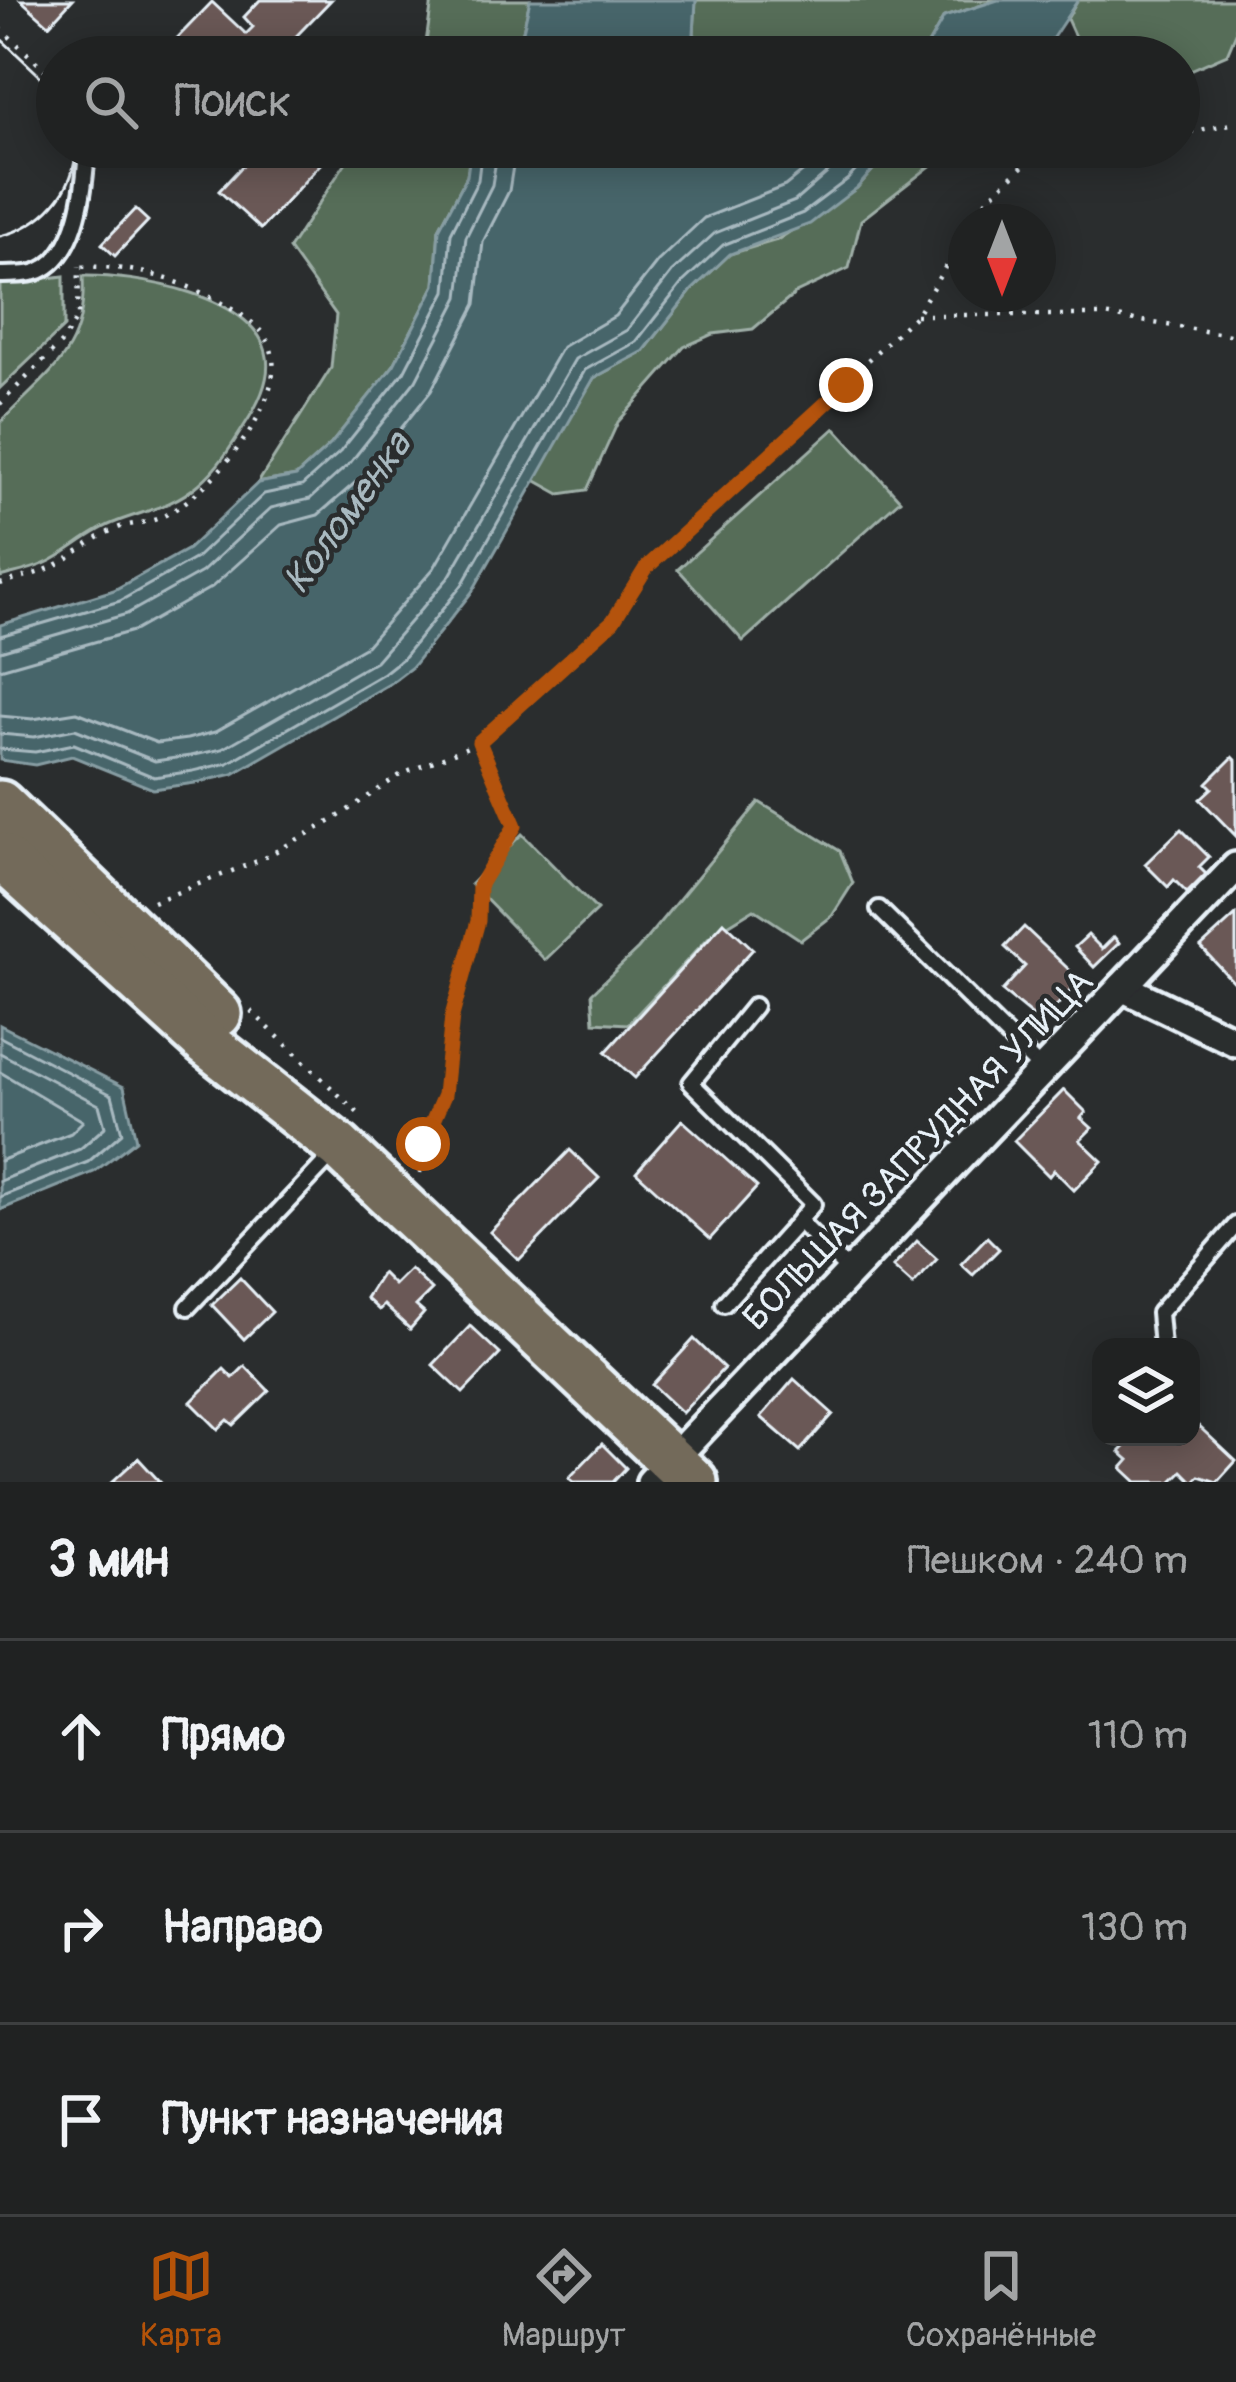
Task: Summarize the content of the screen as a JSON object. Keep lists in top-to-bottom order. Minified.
{"streets":{"street":["БОЛЬШАЯ ЗАПРУДНАЯ УЛИЦА"]},"water":["Коломенка"],"north":"bottom","page":{"search":"Поиск","heading":["3 мин","Пешком · 240 m"],"list":[["Прямо","110 m"],["Направо","130 m"],"Пункт назначения"],"nav":["Карта","Маршрут","Сохранённые"]}}
